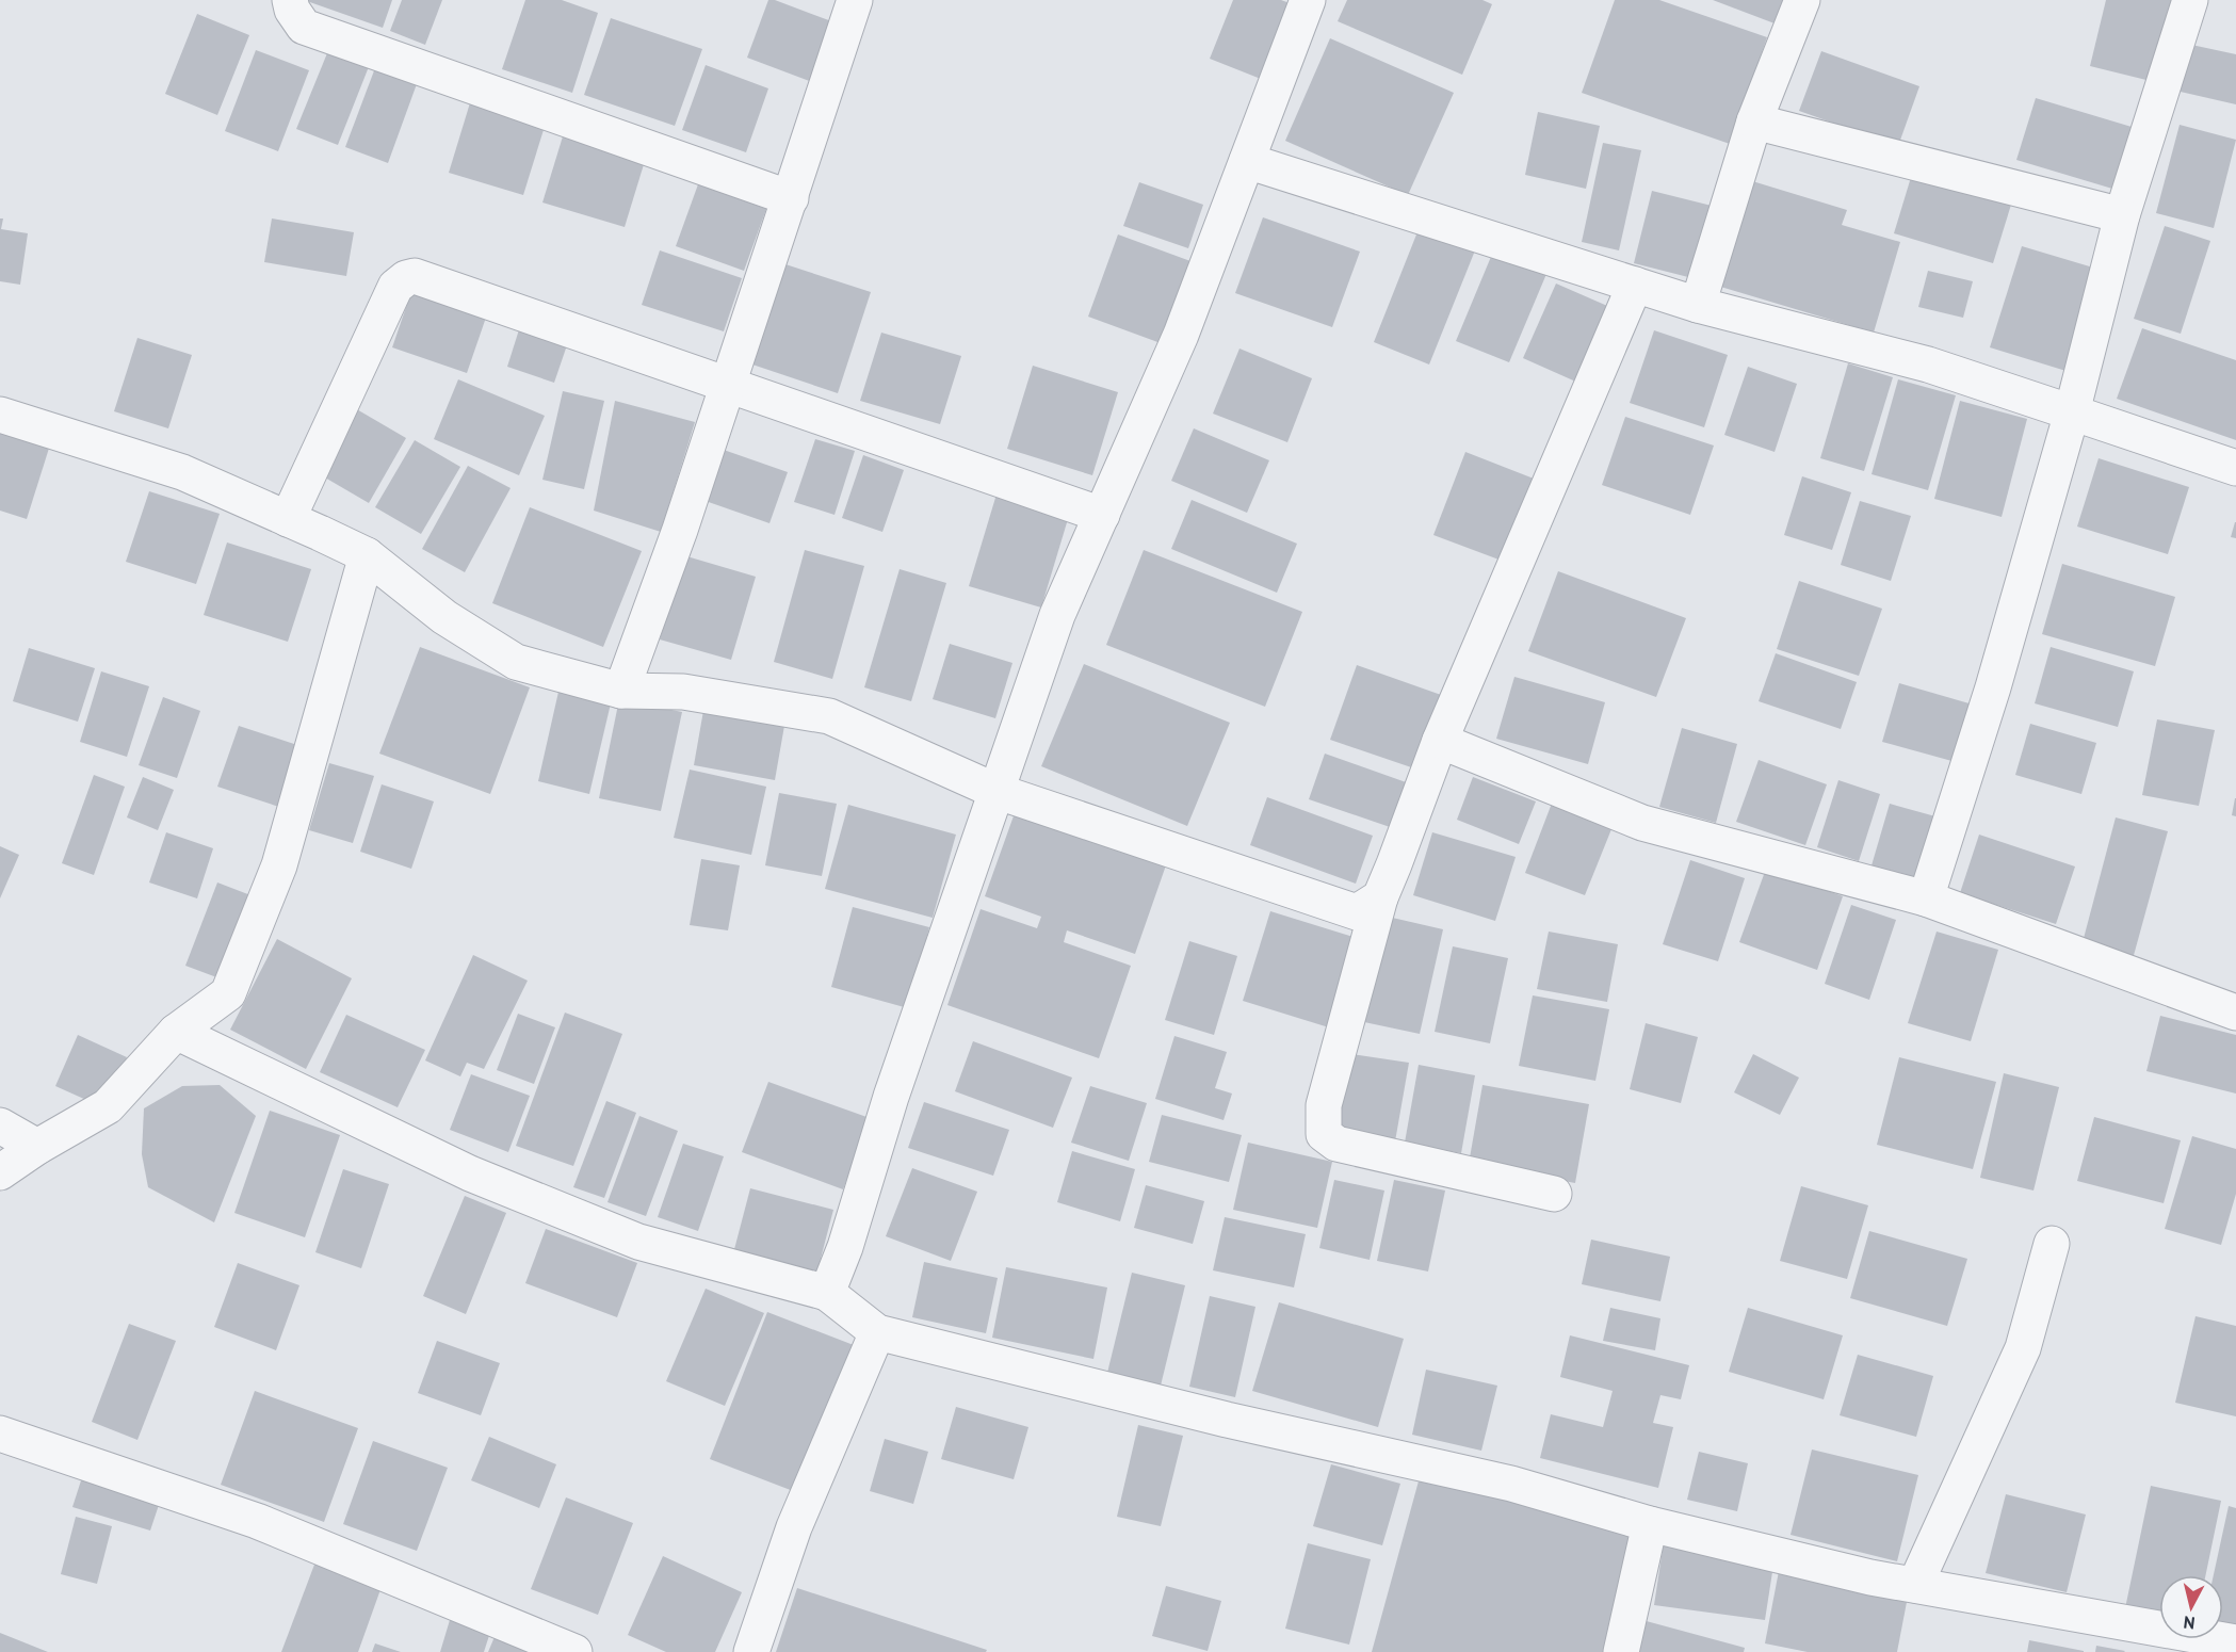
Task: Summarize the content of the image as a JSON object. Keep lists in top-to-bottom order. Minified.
{"north":"bottom"}
